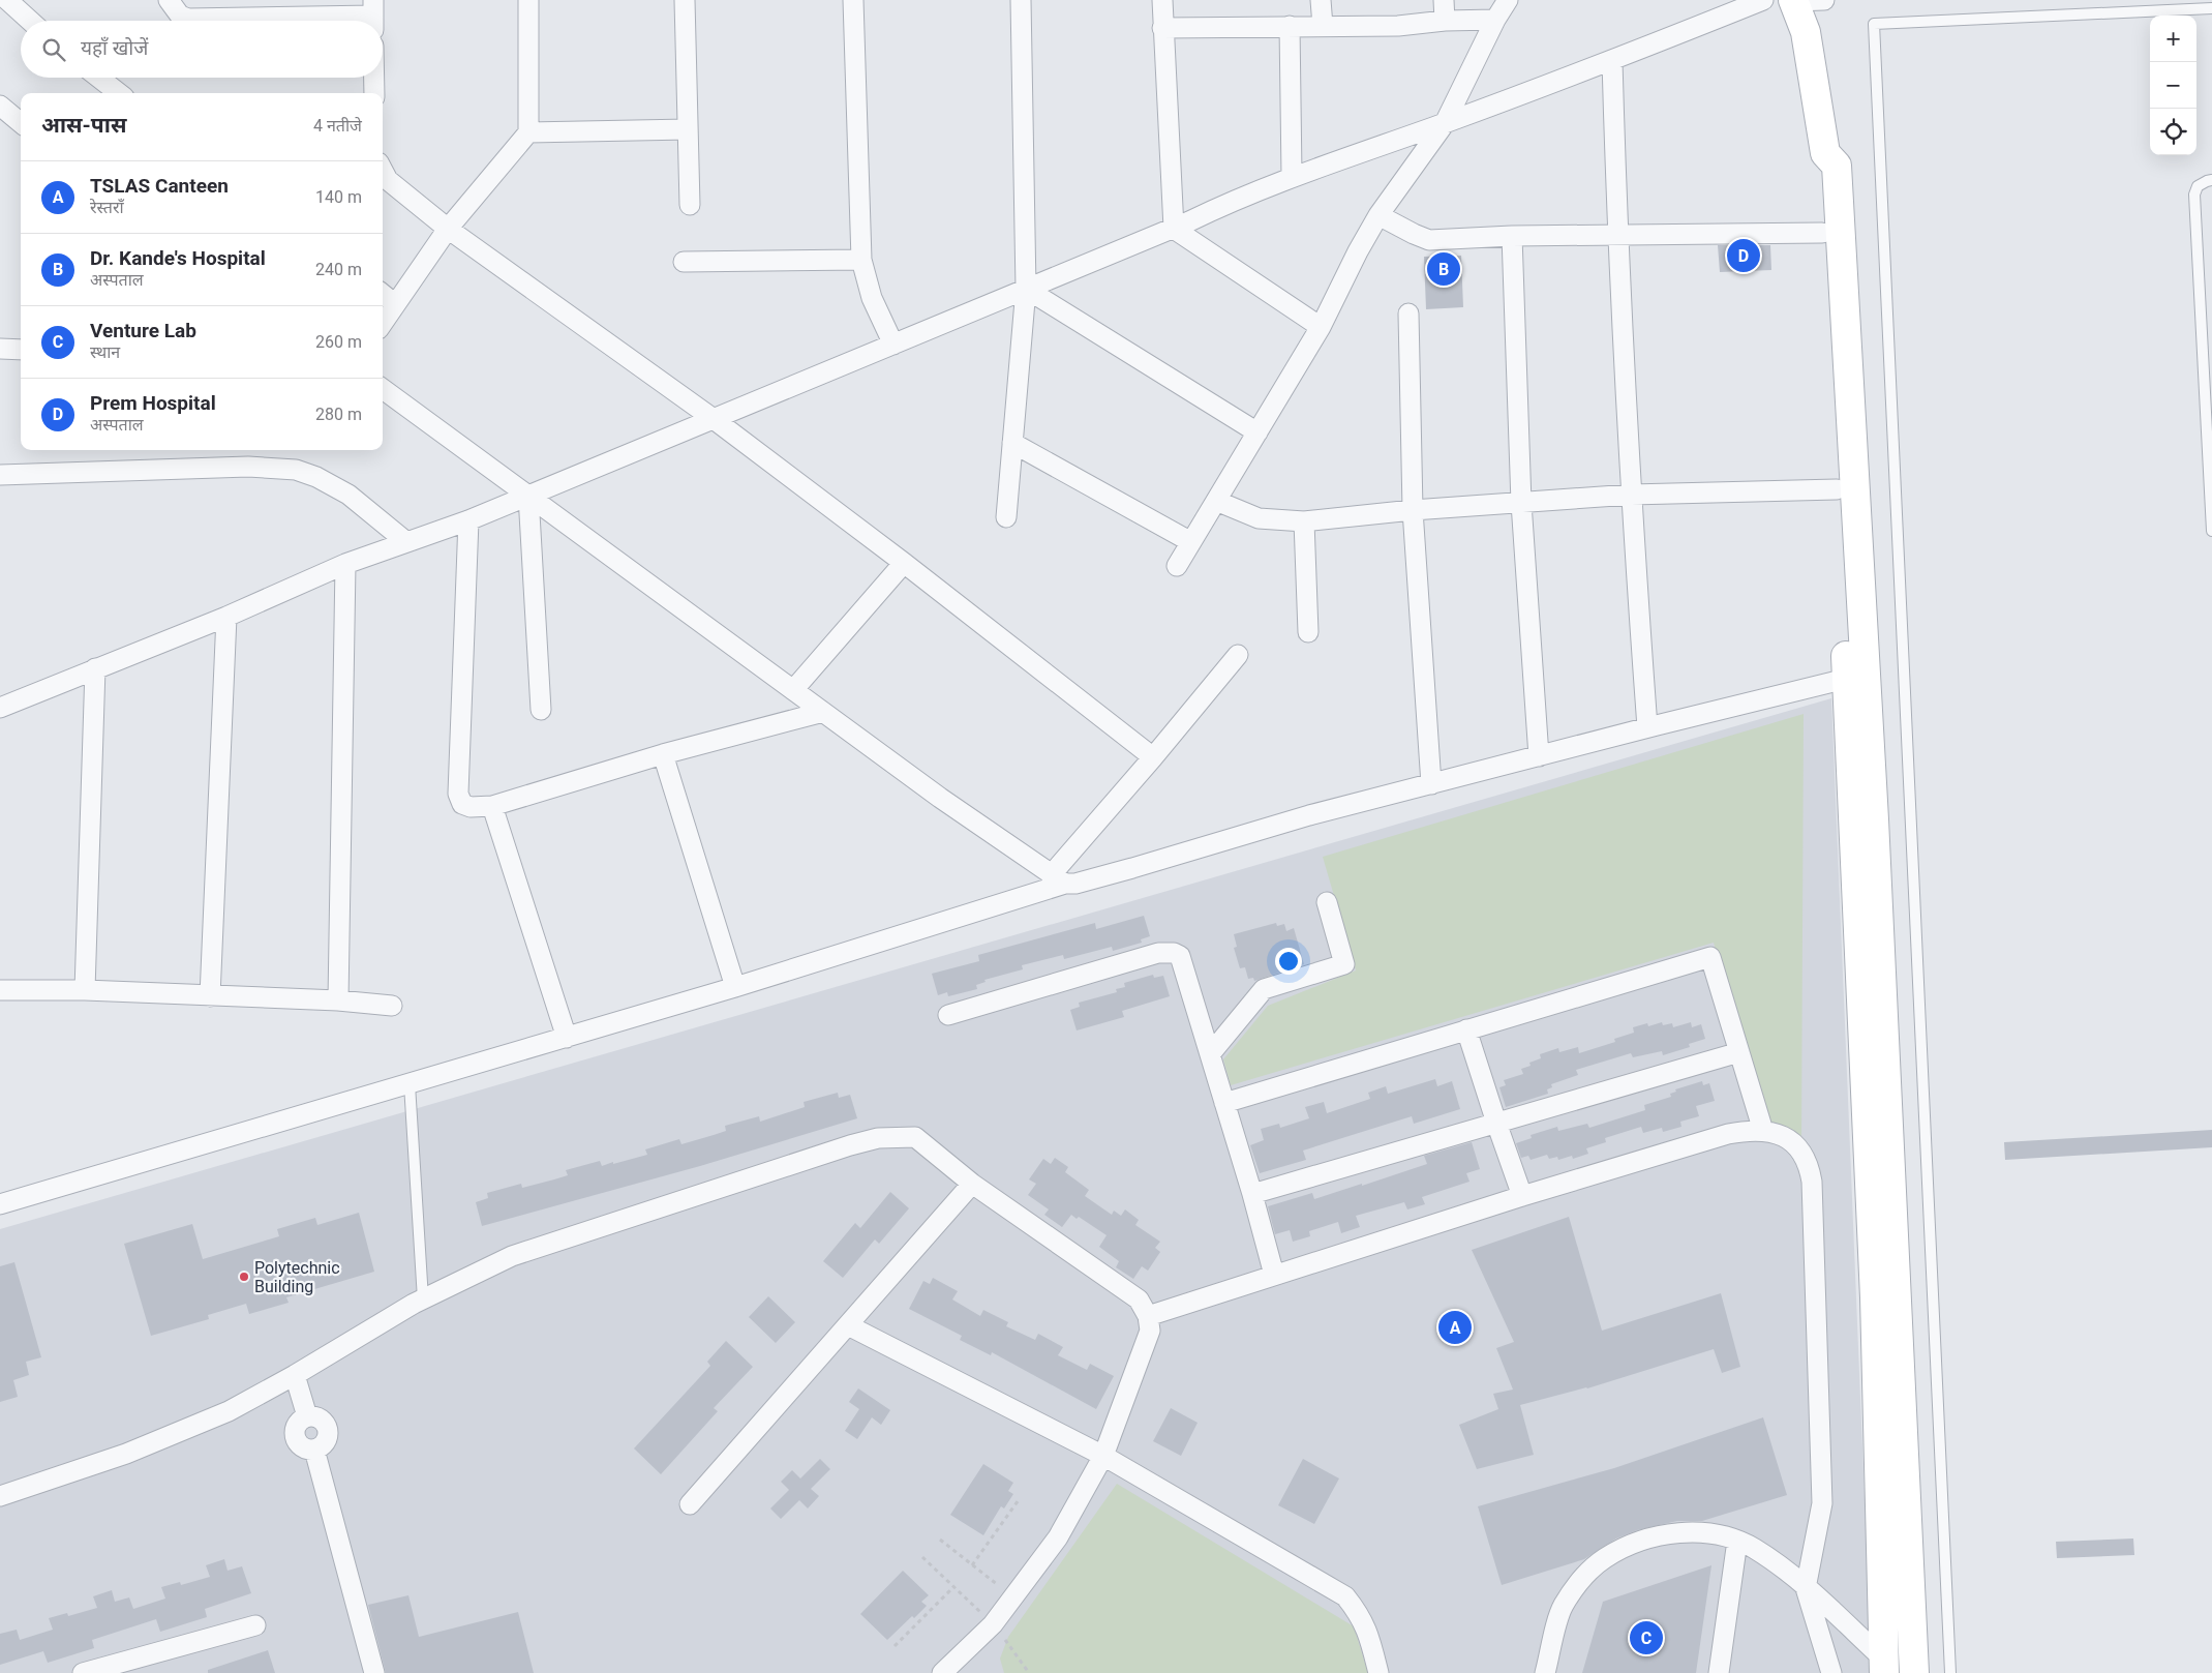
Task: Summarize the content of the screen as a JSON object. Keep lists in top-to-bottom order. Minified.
{"places":["Polytechnic Building"],"page":{"map_buttons":["+","−"],"search":"यहाँ खोजें","heading":["आस-पास","4 नतीजे"],"list":[{"mark":"A","name":"TSLAS Canteen","note":"रेस्तराँ","value":"140 m"},{"mark":"B","name":"Dr. Kande's Hospital","note":"अस्पताल","value":"240 m"},{"mark":"C","name":"Venture Lab","note":"स्थान","value":"260 m"},{"mark":"D","name":"Prem Hospital","note":"अस्पताल","value":"280 m"}],"pins":["D","B","A","C"]}}
